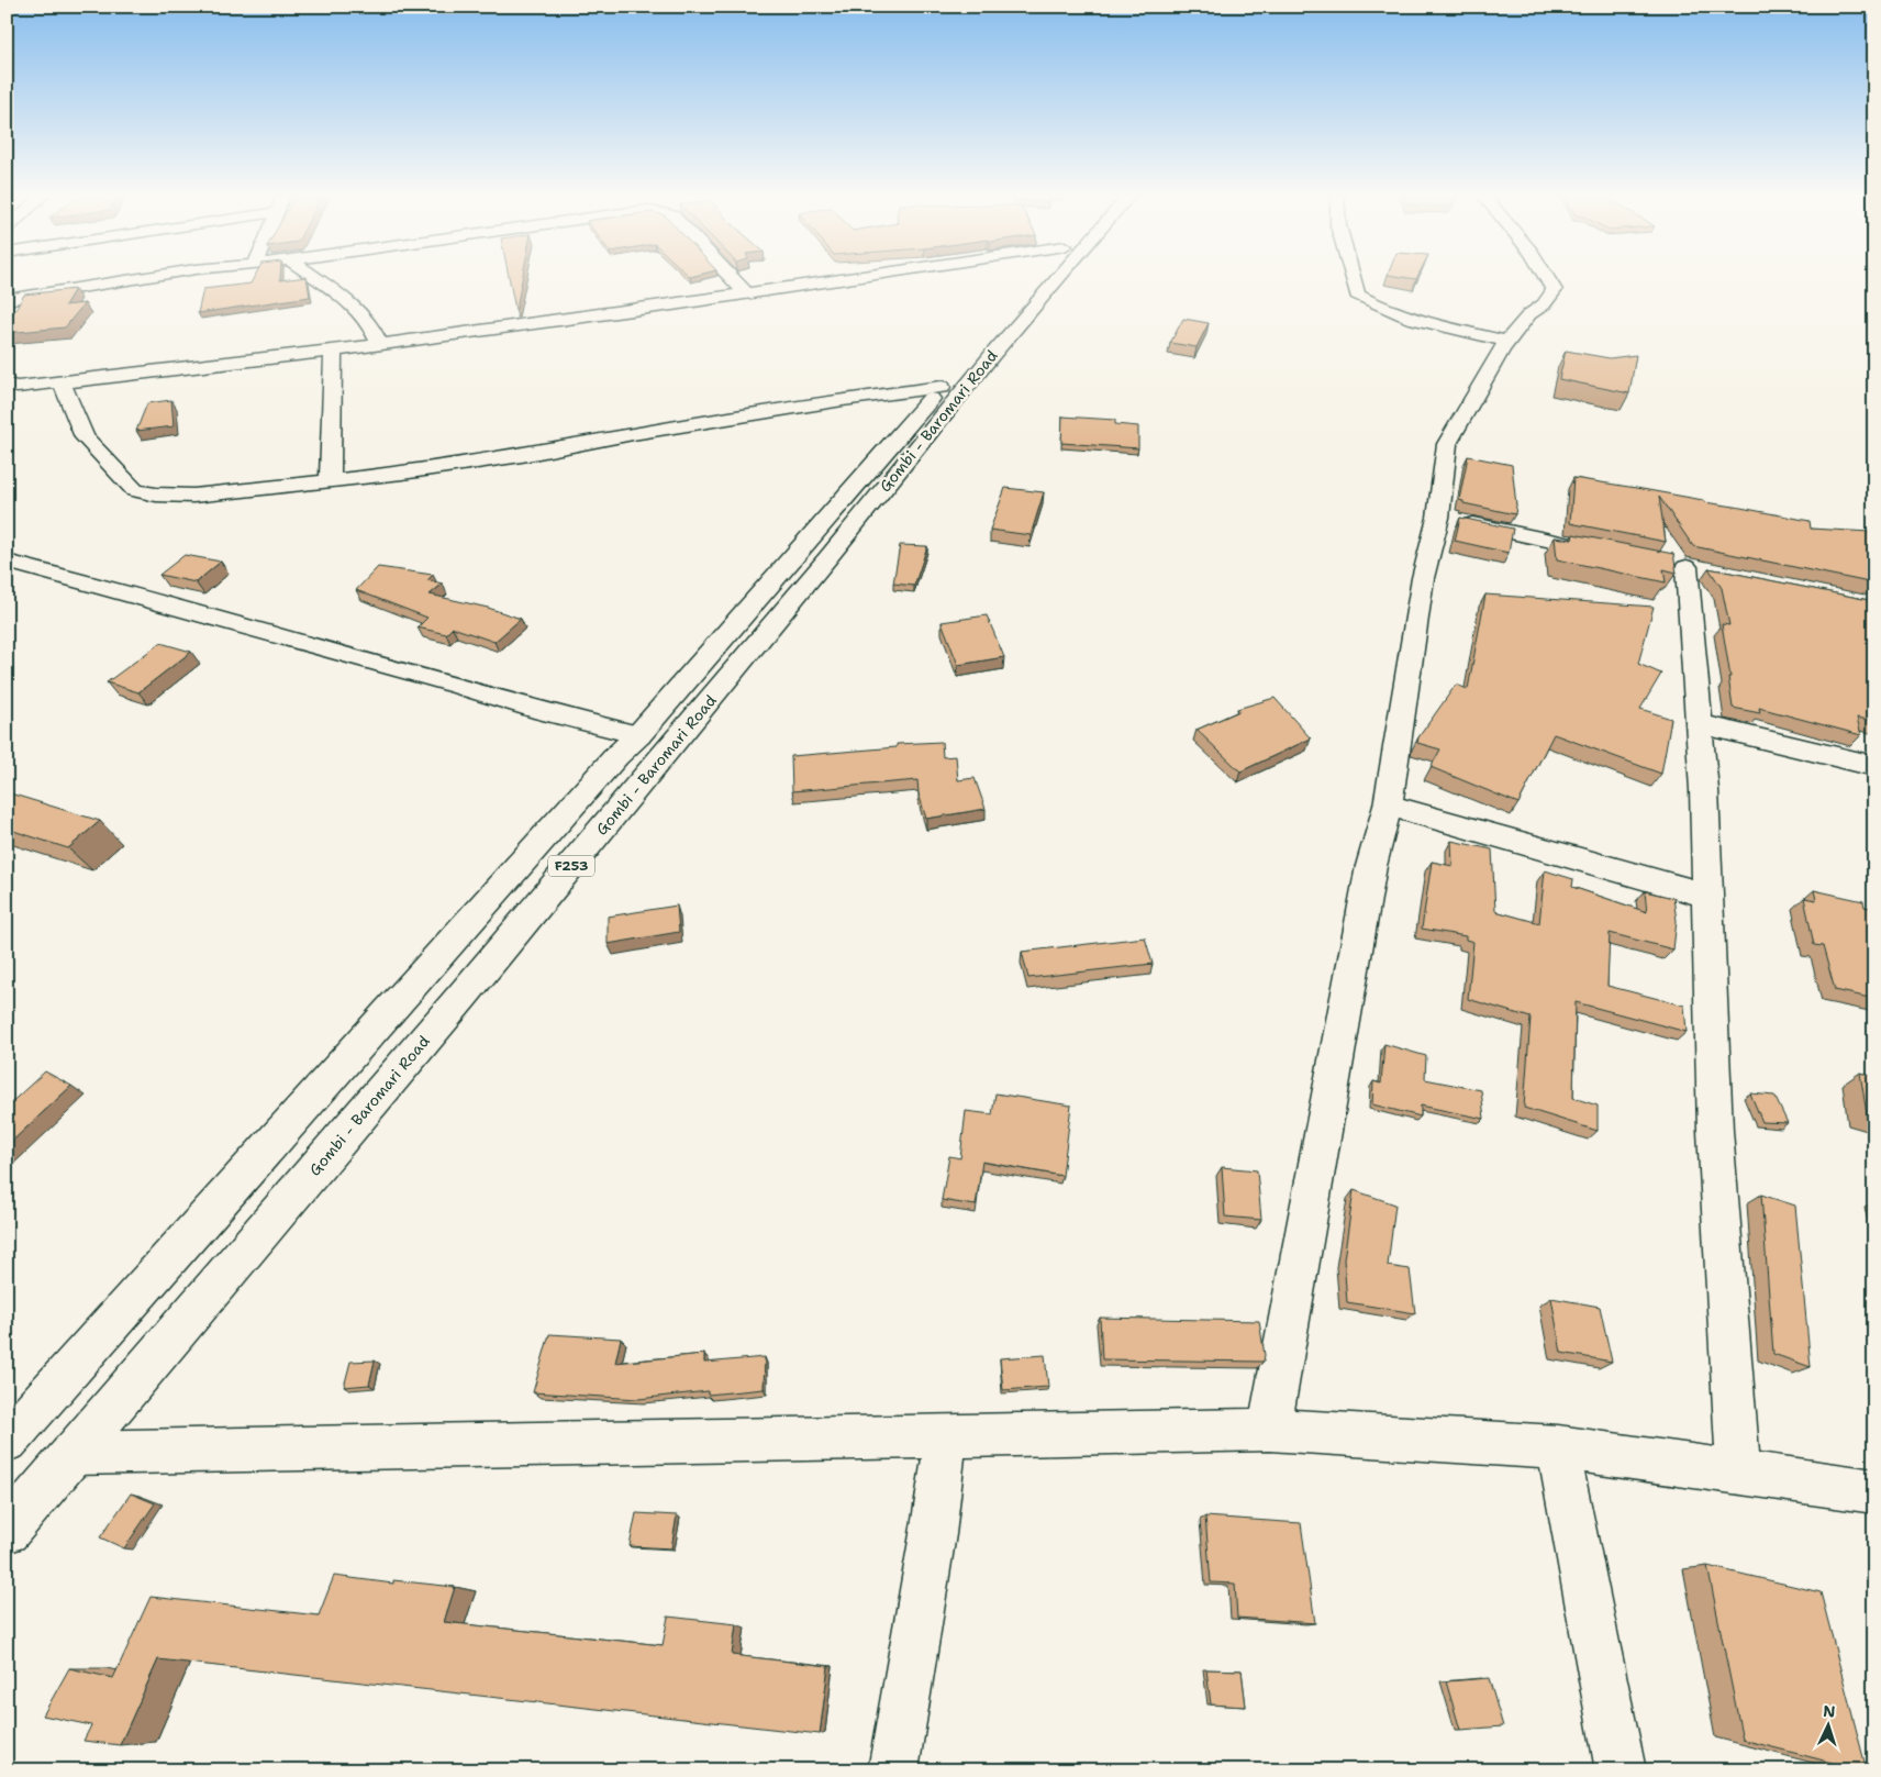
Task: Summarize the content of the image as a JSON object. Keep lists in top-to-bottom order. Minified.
{"streets":{"street":["Gombi - Baromari Road","F253"]},"north":"top"}
